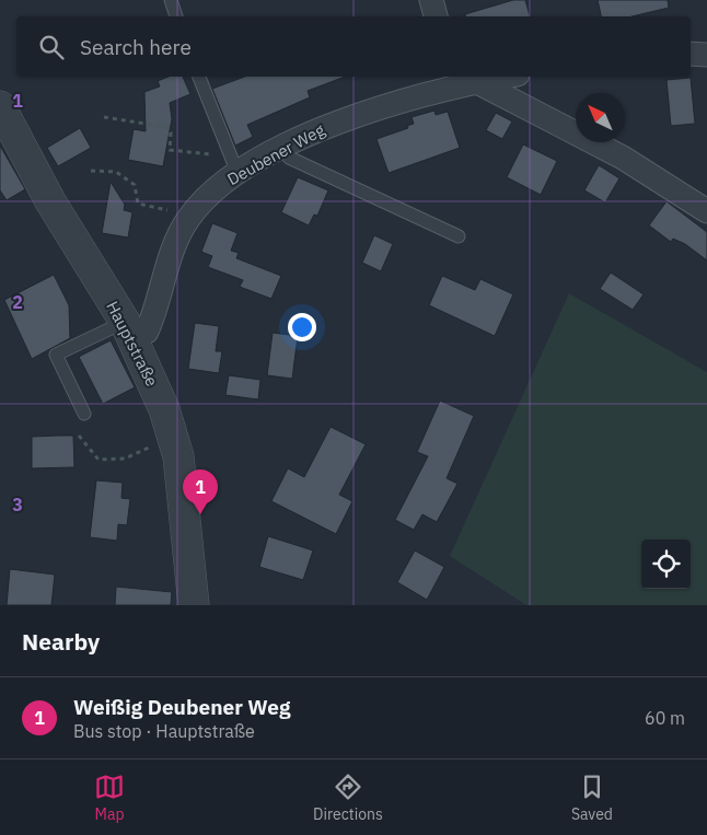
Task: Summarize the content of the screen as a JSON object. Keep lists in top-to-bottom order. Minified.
{"streets":{"street":["Deubener Weg","Hauptstraße"]},"crossings":[["Deubener Weg","Hauptstraße"]],"north":"top left","page":{"search":"Search here","pins":"1","heading":"Nearby","list":[{"mark":"1","name":"Weißig Deubener Weg","note":"Bus stop · Hauptstraße","value":"60 m"}],"nav":["Map","Directions","Saved"]},"grid":{"rows":["1","2","3"]}}
